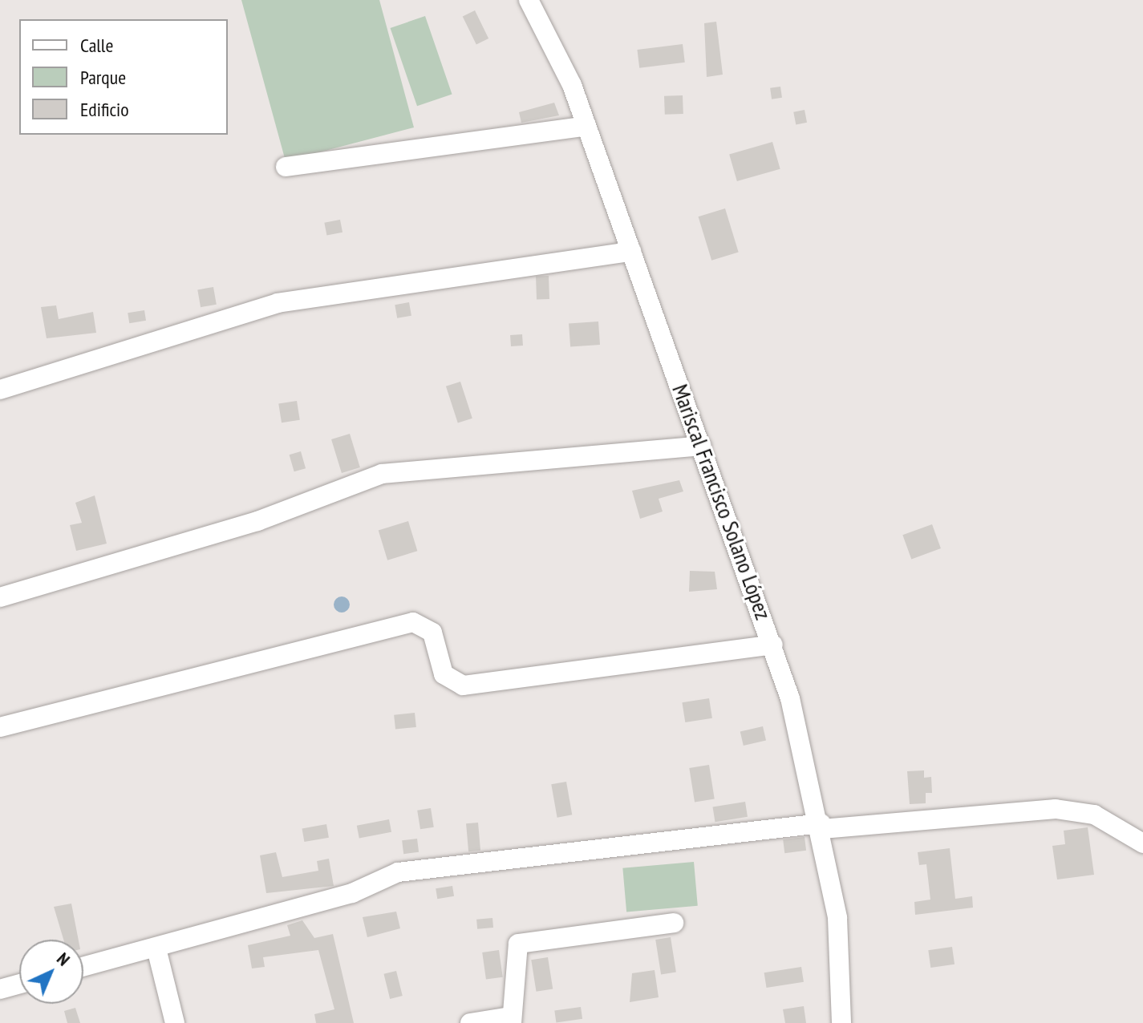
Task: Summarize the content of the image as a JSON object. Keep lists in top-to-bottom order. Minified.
{"streets":{"street":["Mariscal Francisco Solano López"]},"legend":["Calle","Parque","Edificio"],"north":"top right"}
